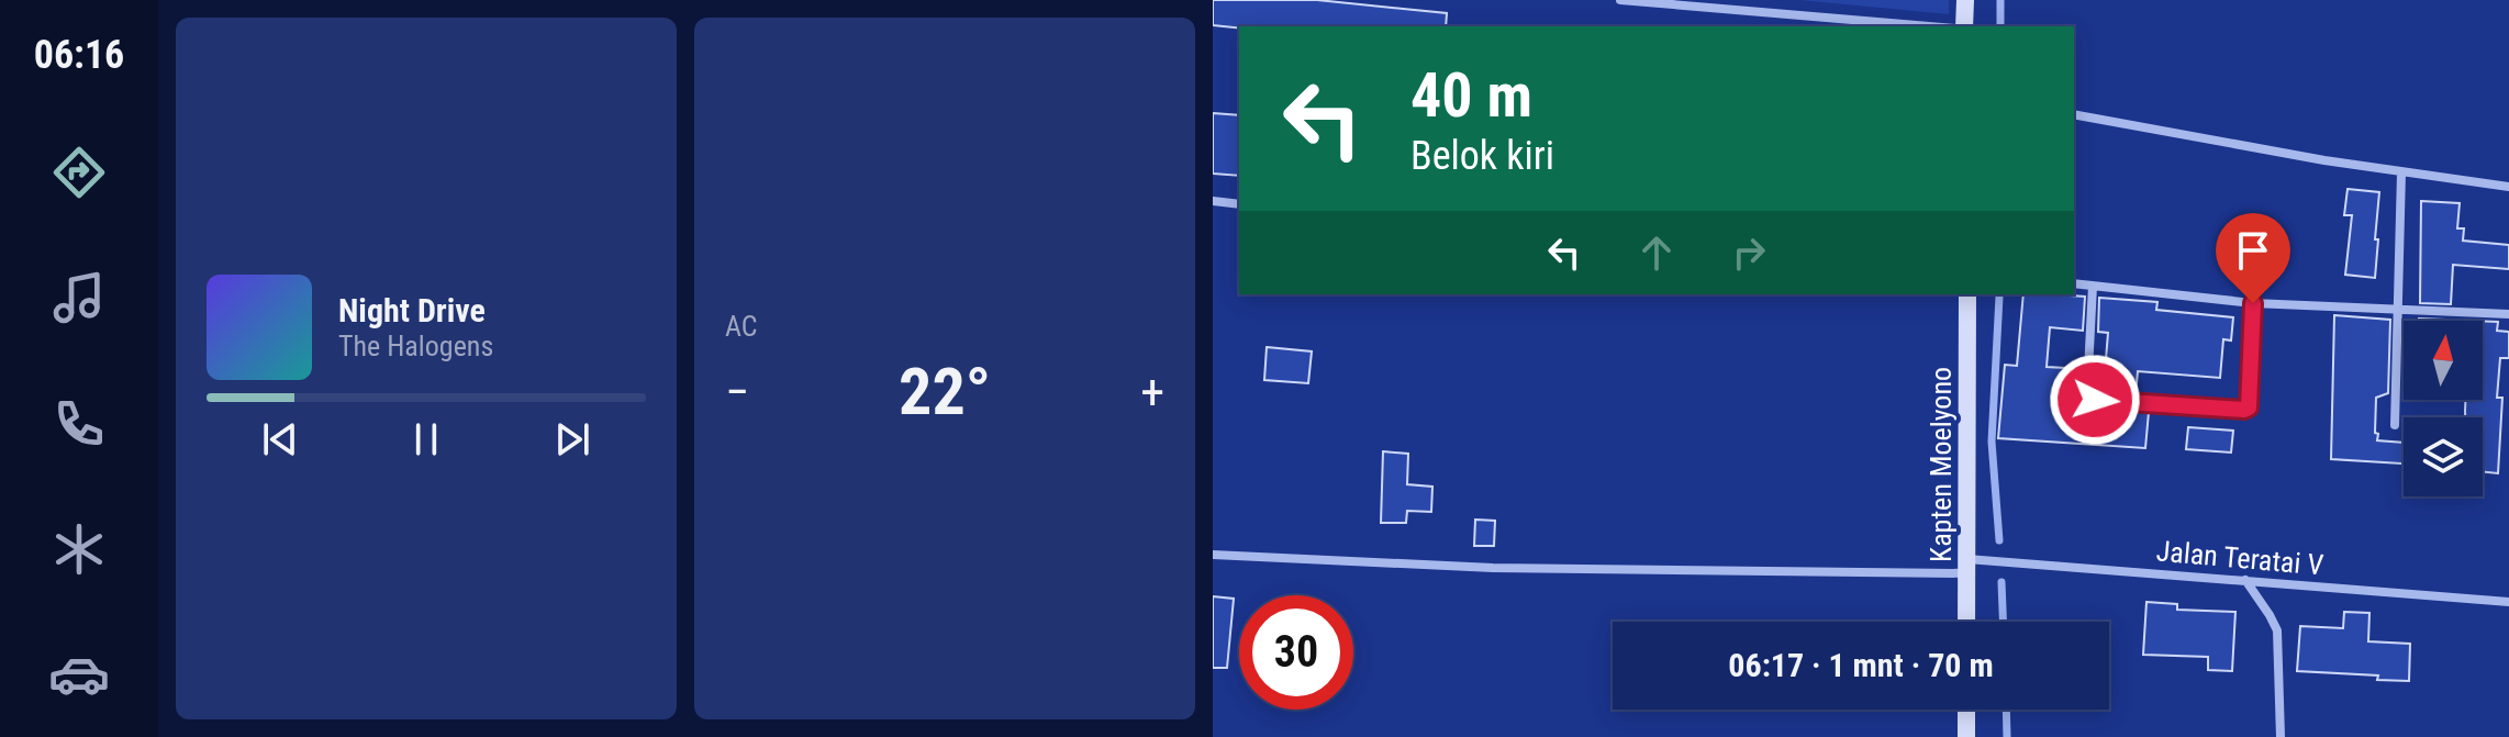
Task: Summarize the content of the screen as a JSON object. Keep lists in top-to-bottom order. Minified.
{"streets":{"street":["Kapten Moelyono","Jalan Teratai V"]},"crossings":[["Kapten Moelyono","Jalan Teratai V"]],"north":"top","page":{"tabs":"06:16","tile":"AC","turn":["40 m","Belok kiri"],"song":["Night Drive","The Halogens"],"heat":["−","22°","+"],"limit":"30","trip":"06:17 · 1 mnt · 70 m"}}
